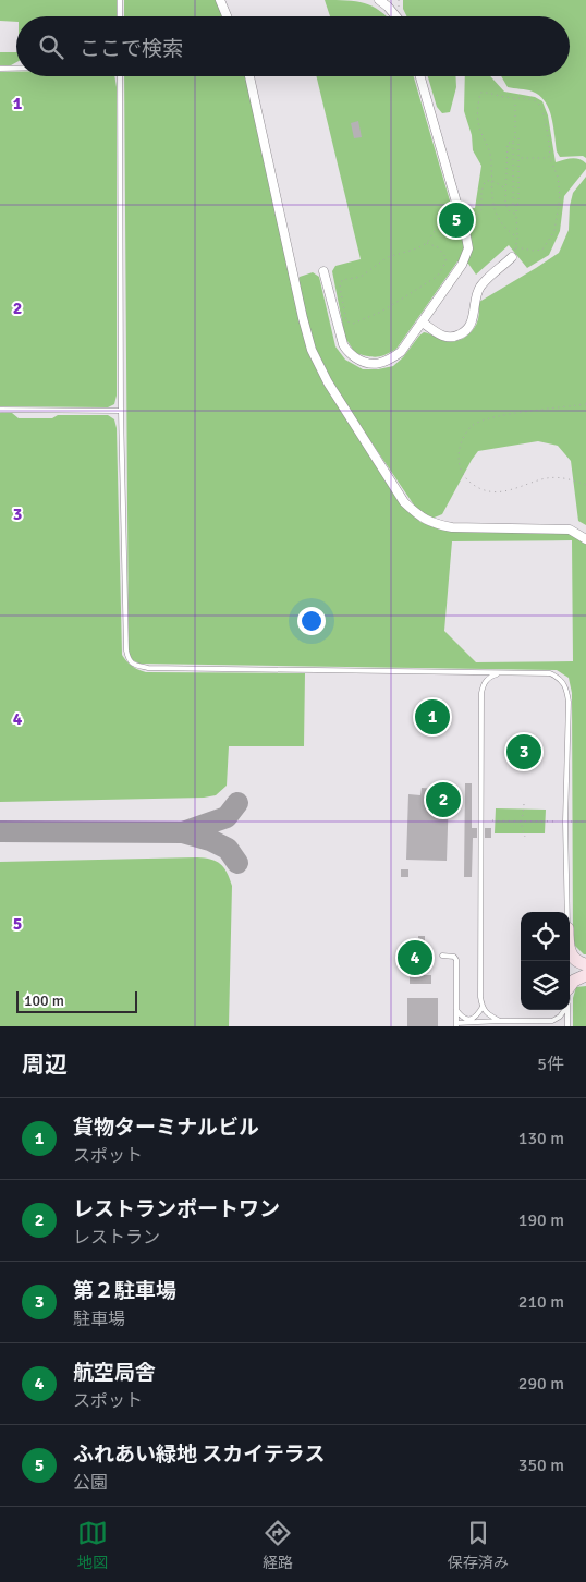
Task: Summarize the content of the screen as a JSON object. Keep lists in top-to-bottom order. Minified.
{"scale_bar":"100 m","page":{"search":"ここで検索","pins":["5","1","3","2","4"],"scale":"100 m","heading":["周辺","5件"],"list":[{"mark":"1","name":"貨物ターミナルビル","note":"スポット","value":"130 m"},{"mark":"2","name":"レストランポートワン","note":"レストラン","value":"190 m"},{"mark":"3","name":"第２駐車場","note":"駐車場","value":"210 m"},{"mark":"4","name":"航空局舎","note":"スポット","value":"290 m"},{"mark":"5","name":"ふれあい緑地 スカイテラス","note":"公園","value":"350 m"}],"nav":["地図","経路","保存済み"]},"grid":{"rows":["1","2","3","4","5"]}}
